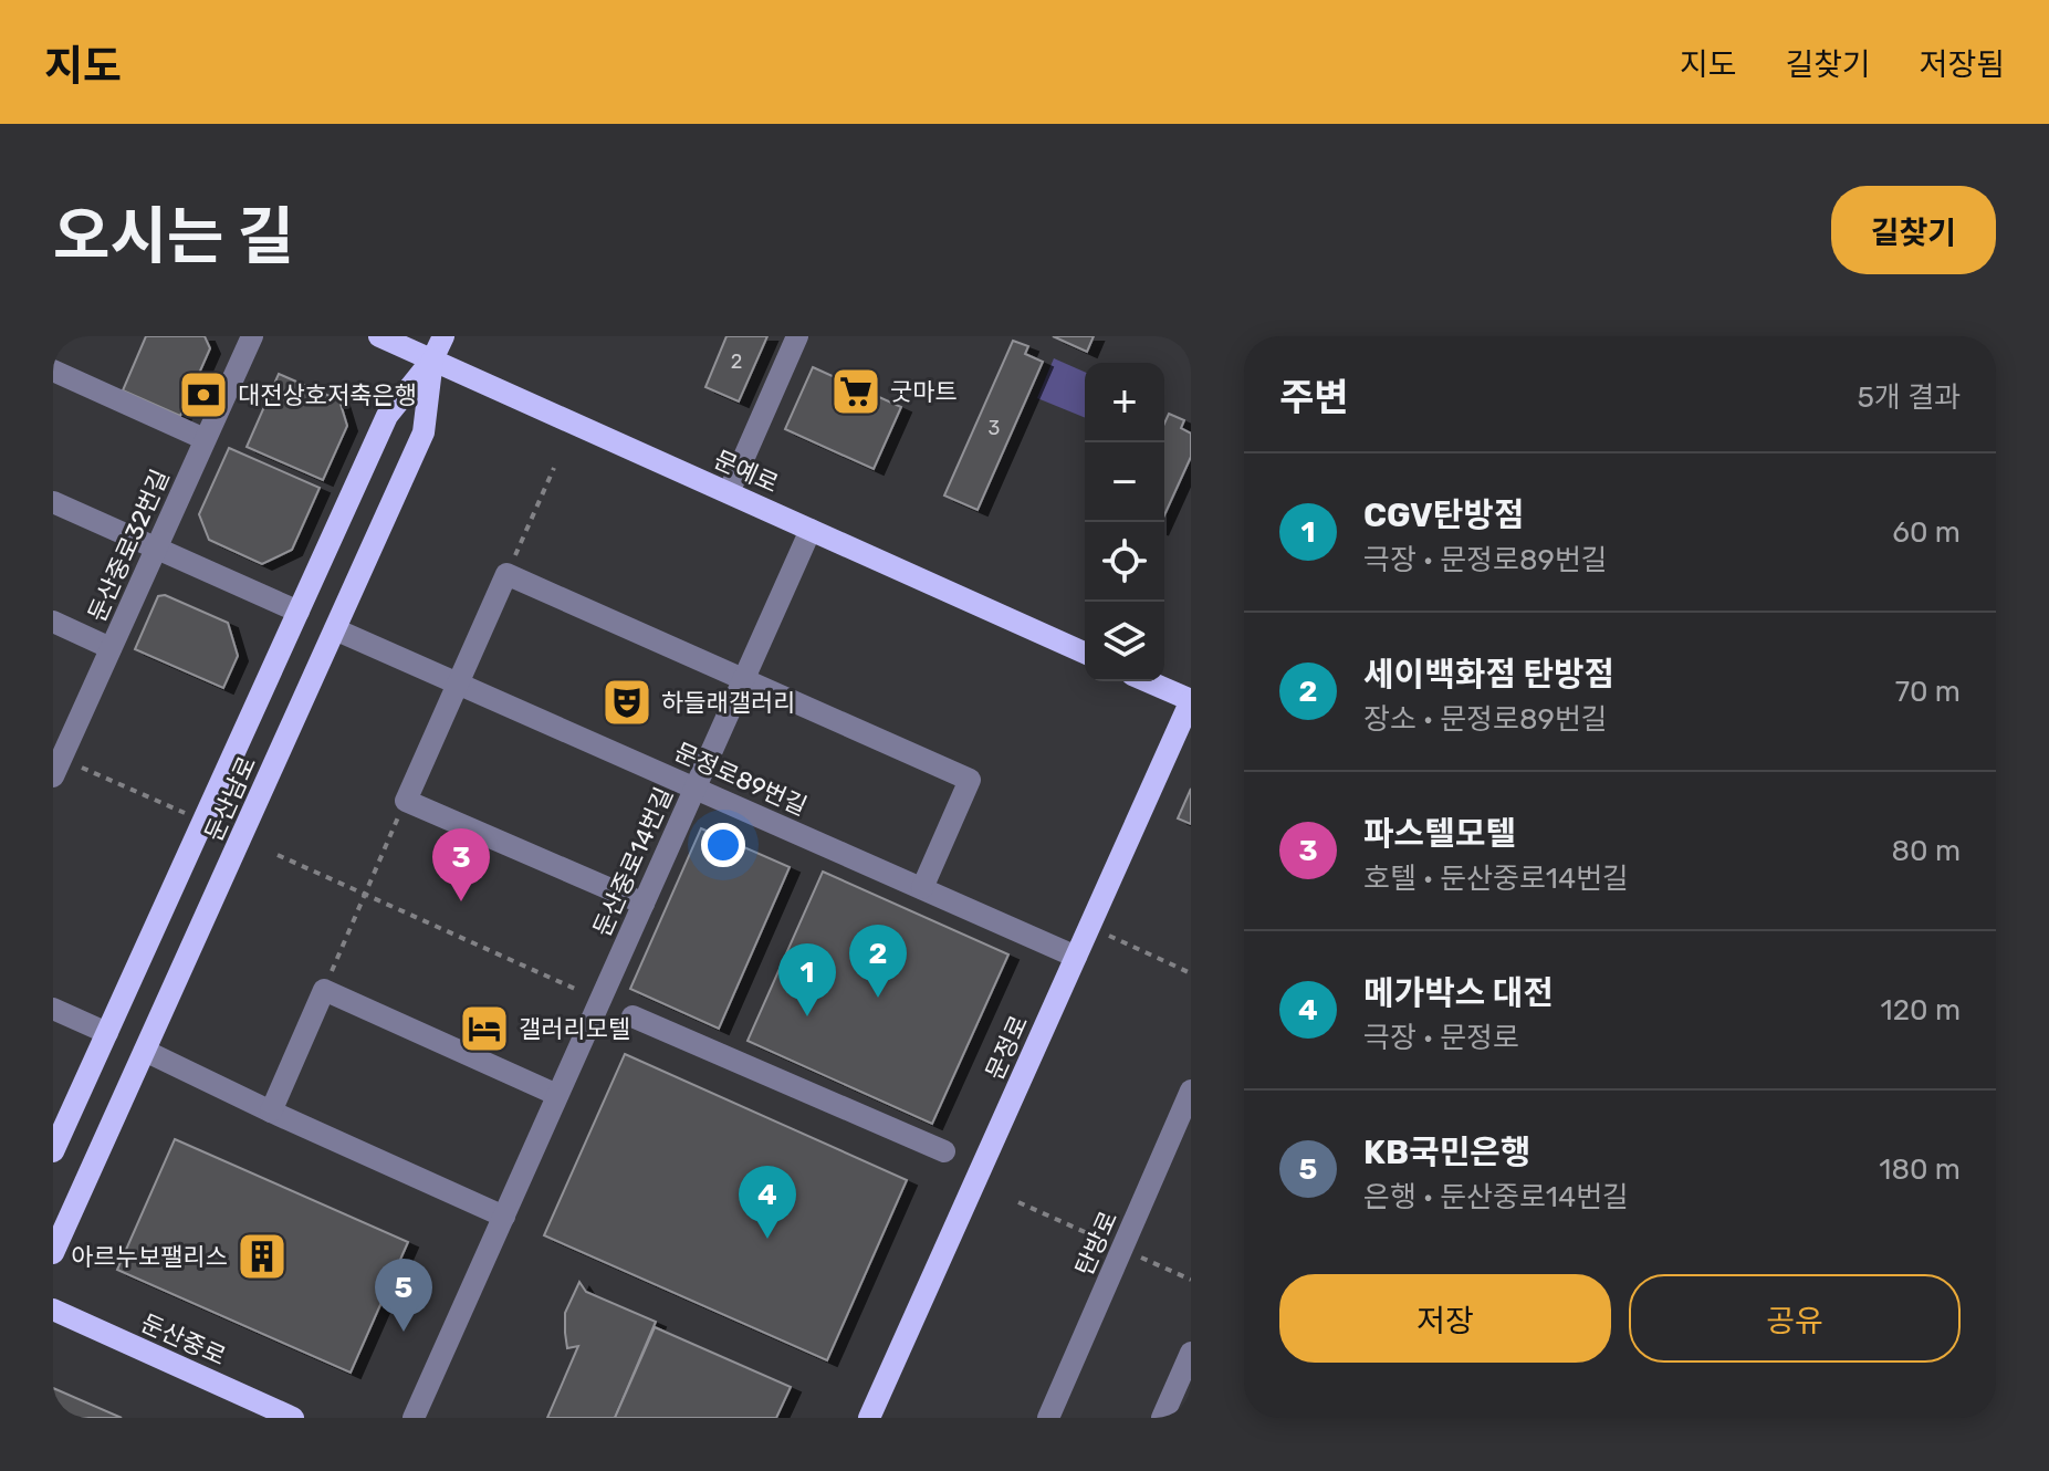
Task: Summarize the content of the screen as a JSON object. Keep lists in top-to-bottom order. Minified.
{"streets":{"main road":["문예로","둔산남로","문정로","둔산중로"],"street":["둔산중로32번길","문정로89번길","둔산중로14번길","탄방로"]},"crossings":[["문예로","둔산남로"],["문예로","둔산중로14번길"],["문정로89번길","둔산남로"],["문정로89번길","둔산중로14번길"],["문정로89번길","문정로"]],"places":{"supermarket":["굿마트"],"bank":["대전상호저축은행"],"theatre":["하들래갤러리"],"hotel":["갤러리모텔"],"building":["아르누보팰리스"]},"house_numbers":["2","3"],"page":{"header":"지도","nav":["지도","길찾기","저장됨"],"title":"오시는 길","buttons":["길찾기",["저장","공유"]],"heading":["주변","5개 결과"],"map_buttons":["+","−"],"list":[{"mark":"1","name":"CGV탄방점","note":"극장 · 문정로89번길","value":"60 m"},{"mark":"2","name":"세이백화점 탄방점","note":"장소 · 문정로89번길","value":"70 m"},{"mark":"3","name":"파스텔모텔","note":"호텔 · 둔산중로14번길","value":"80 m"},{"mark":"4","name":"메가박스 대전","note":"극장 · 문정로","value":"120 m"},{"mark":"5","name":"KB국민은행","note":"은행 · 둔산중로14번길","value":"180 m"}],"pins":["3","2","1","4","5"]}}
